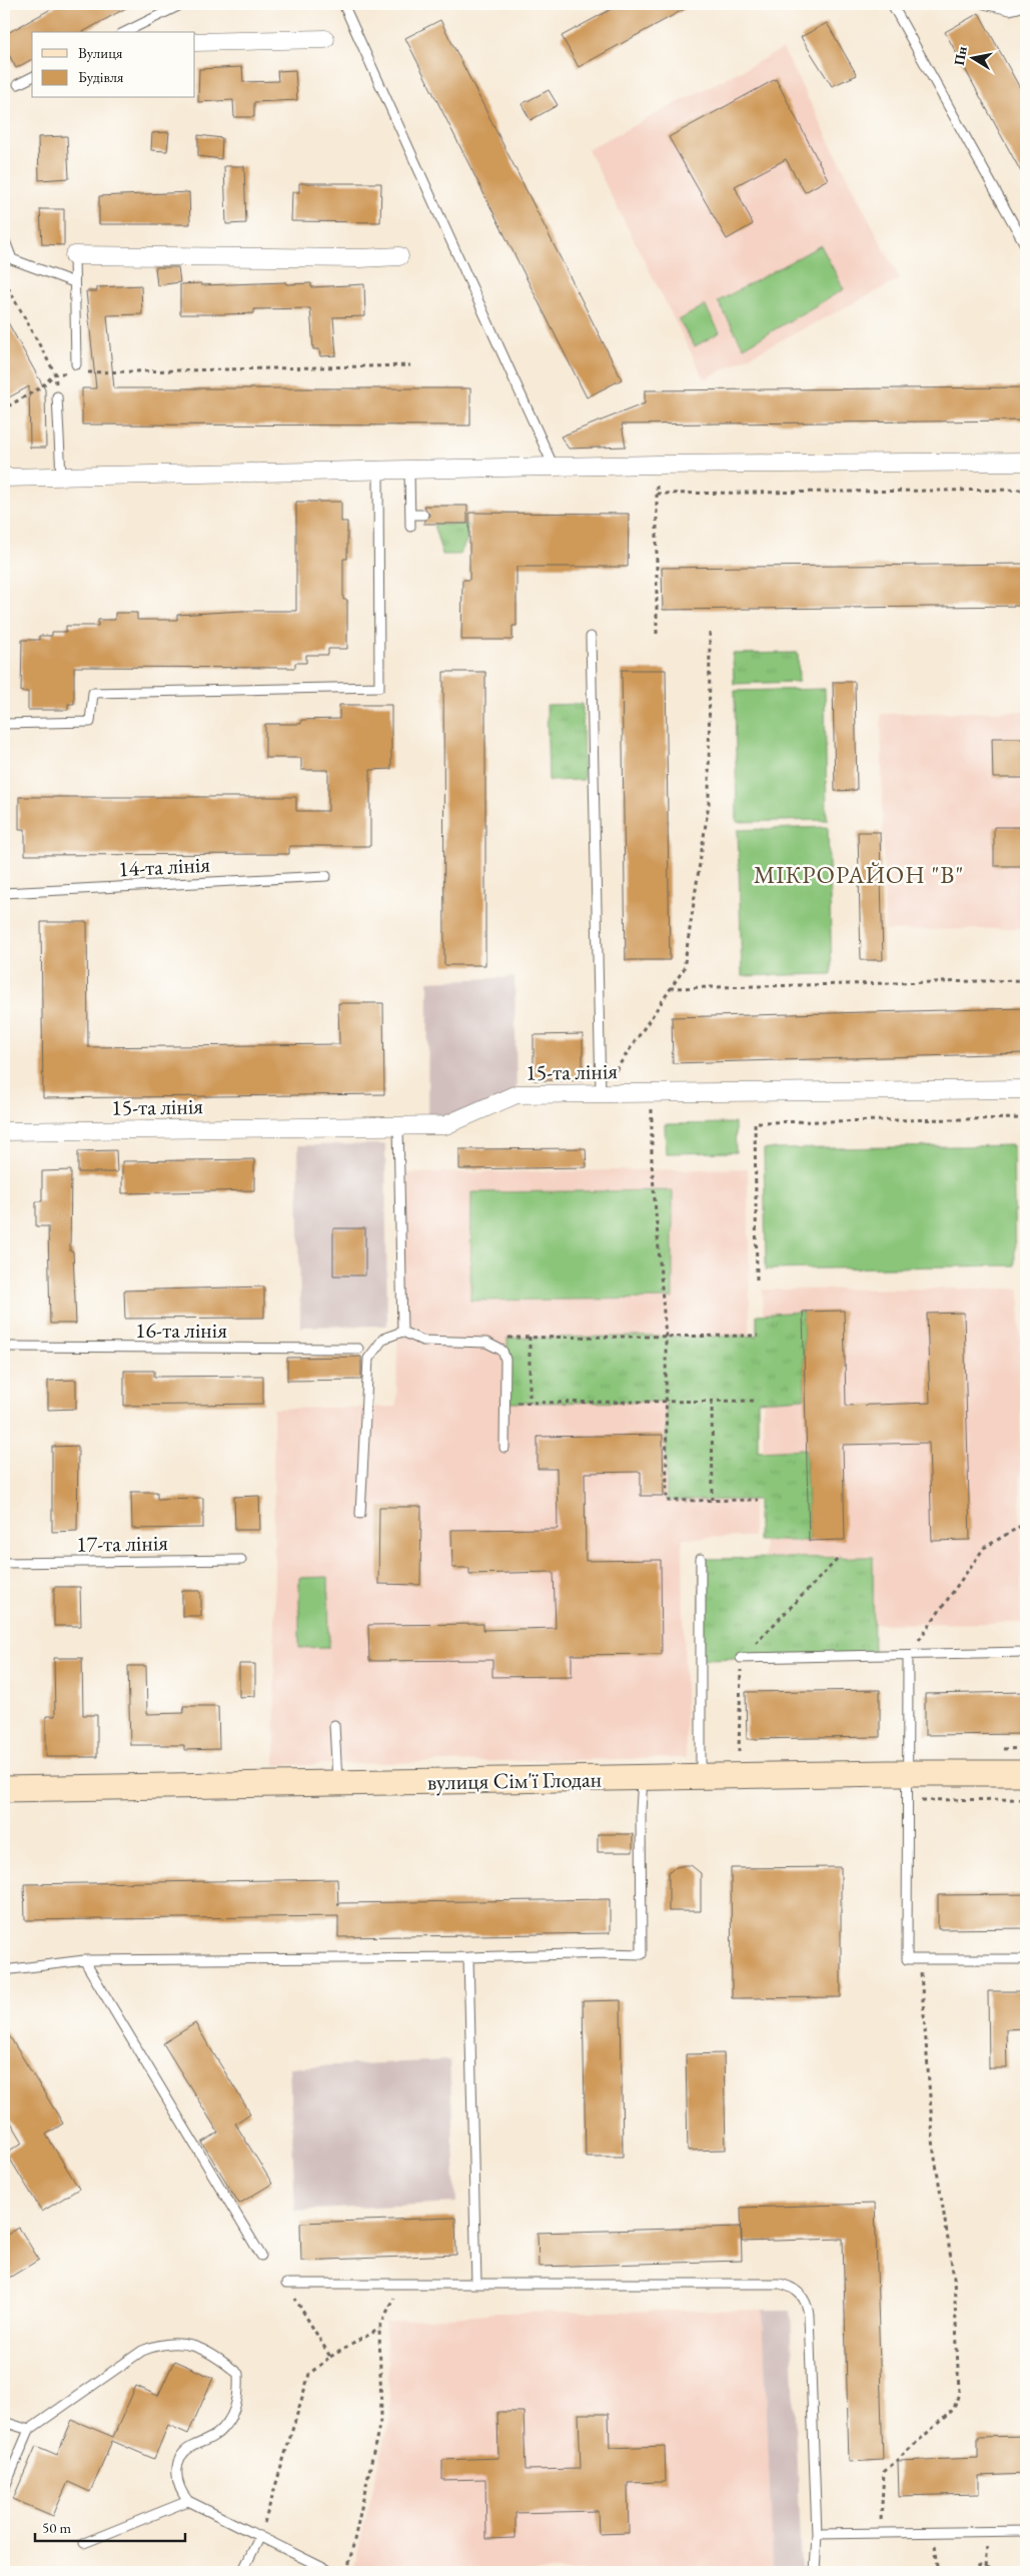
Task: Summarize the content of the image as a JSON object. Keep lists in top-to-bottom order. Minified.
{"streets":{"street":["15-та лінія","вулиця Сім'ї Глодан"],"lane":["14-та лінія","16-та лінія","17-та лінія"]},"districts":["МІКРОРАЙОН \"В\""],"legend":["Вулиця","Будівля"],"scale_bar":"50 m","north":"left"}
